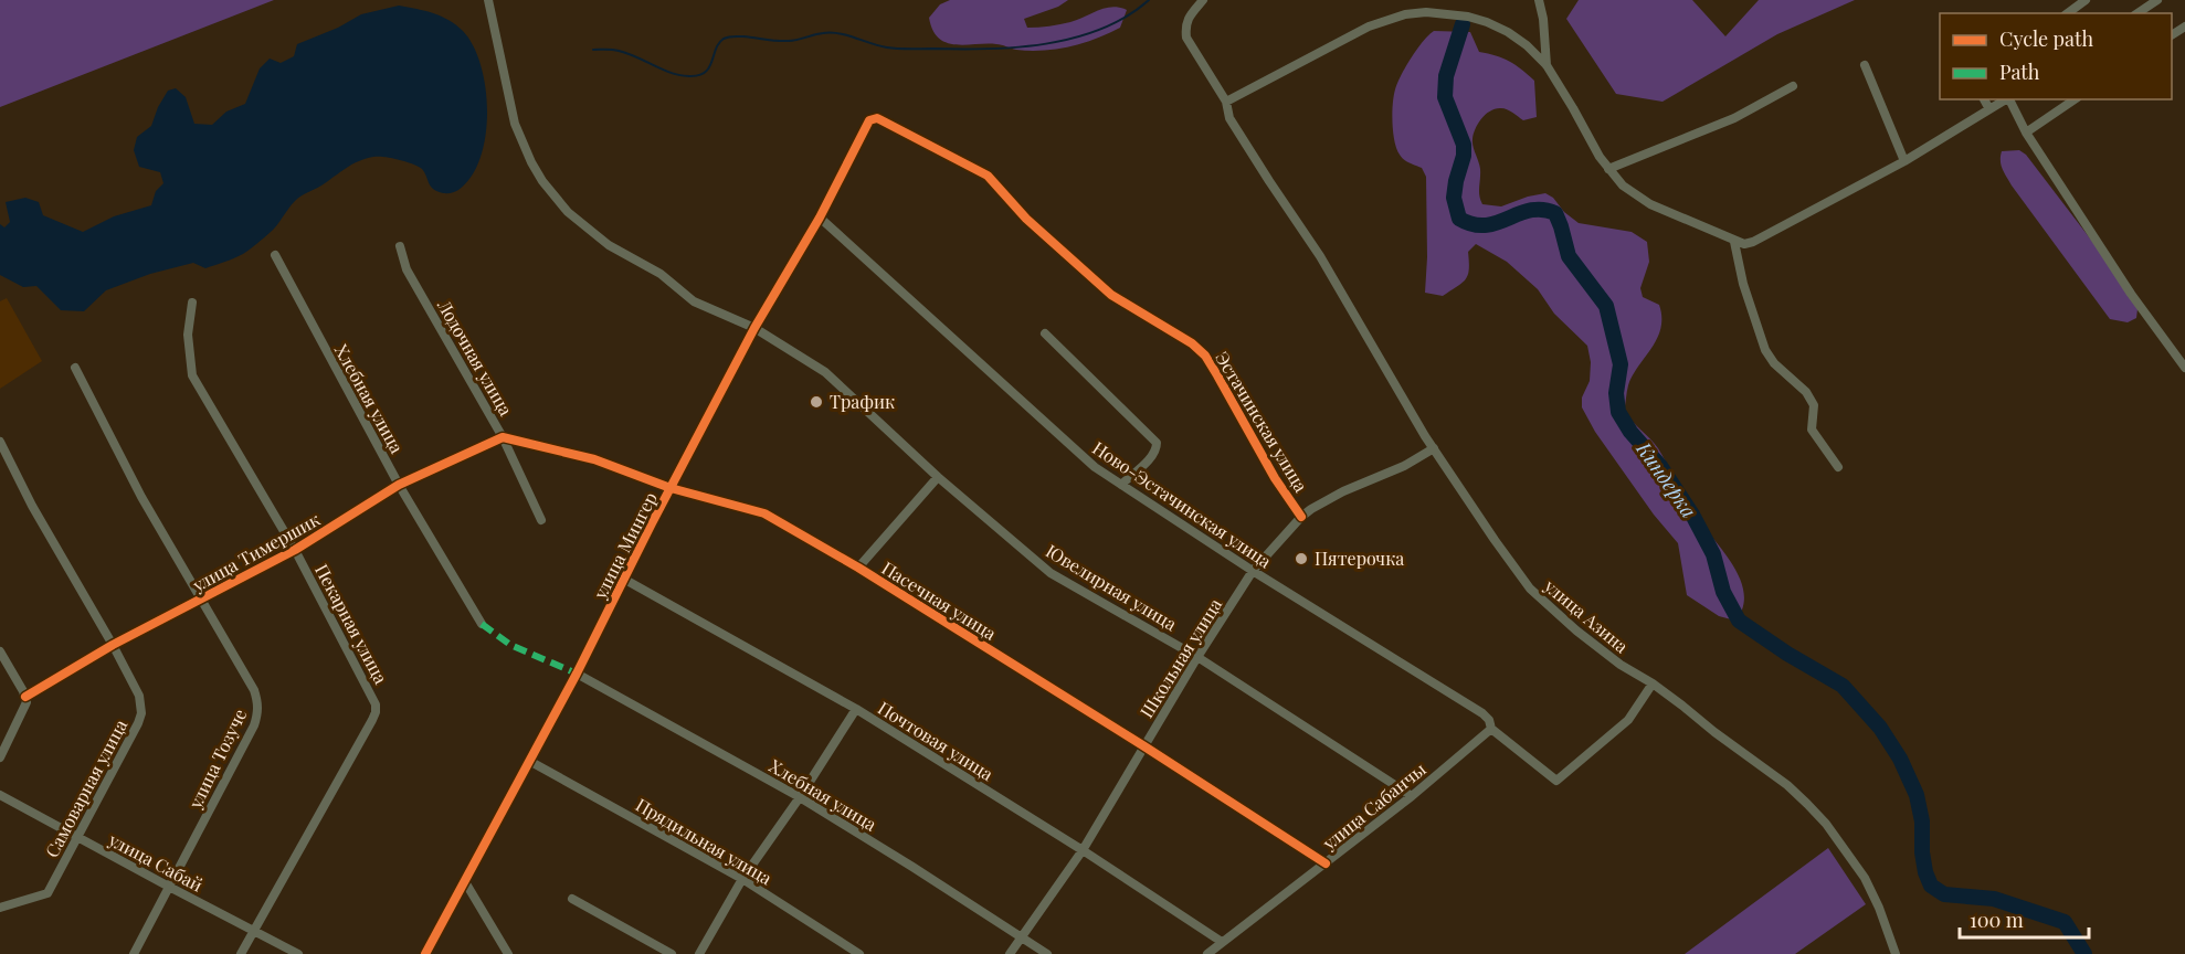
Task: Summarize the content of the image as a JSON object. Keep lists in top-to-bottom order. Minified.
{"streets":{"street":["Лодочная улица","Хлебная улица","Эстачинская улица","Ново-Эстачинская улица","улица Мингер","улица Тимершик","Ювелирная улица","Пасечная улица","улица Азина","Пекарная улица","Школьная улица","Почтовая улица","улица Тозуче","Самоварная улица","улица Сабанчы","Прядильная улица","улица Сабай"]},"crossings":[["Лодочная улица","улица Тимершик"],["Лодочная улица","Пасечная улица"],["Хлебная улица","улица Мингер"],["Хлебная улица","улица Тимершик"],["Хлебная улица","Школьная улица"],["Эстачинская улица","улица Мингер"],["Эстачинская улица","Школьная улица"],["Ново-Эстачинская улица","улица Мингер"],["Ново-Эстачинская улица","Школьная улица"],["Ново-Эстачинская улица","улица Сабанчы"],["улица Мингер","Ювелирная улица"],["улица Мингер","Пасечная улица"],["улица Мингер","Почтовая улица"],["улица Мингер","Прядильная улица"],["улица Тимершик","Пасечная улица"],["улица Тимершик","Пекарная улица"],["улица Тимершик","улица Тозуче"],["улица Тимершик","Самоварная улица"],["Ювелирная улица","Школьная улица"],["Ювелирная улица","улица Сабанчы"],["Пасечная улица","Школьная улица"],["Пасечная улица","улица Сабанчы"],["улица Азина","Школьная улица"],["Пекарная улица","улица Сабай"],["Школьная улица","Почтовая улица"],["Почтовая улица","улица Сабанчы"],["улица Тозуче","улица Сабай"],["Самоварная улица","улица Сабай"]],"water":["Киндерка"],"places":["Трафик","Пятерочка"],"legend":["Cycle path","Path"],"scale_bar":"100 m"}
